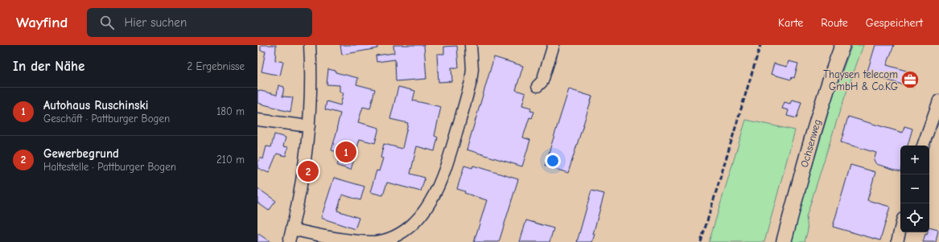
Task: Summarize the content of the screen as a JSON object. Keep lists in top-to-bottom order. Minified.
{"streets":{"main road":["Ochsenweg"]},"places":{"office":["Thaysen telecom GmbH & Co.KG"]},"page":{"header":"Wayfind","search":"Hier suchen","nav":["Karte","Route","Gespeichert"],"heading":["In der Nähe","2 Ergebnisse"],"list":[{"mark":"1","name":"Autohaus Ruschinski","note":"Geschäft · Pattburger Bogen","value":"180 m"},{"mark":"2","name":"Gewerbegrund","note":"Haltestelle · Pattburger Bogen","value":"210 m"}],"pins":["1","2"],"map_buttons":["+","−"]}}
